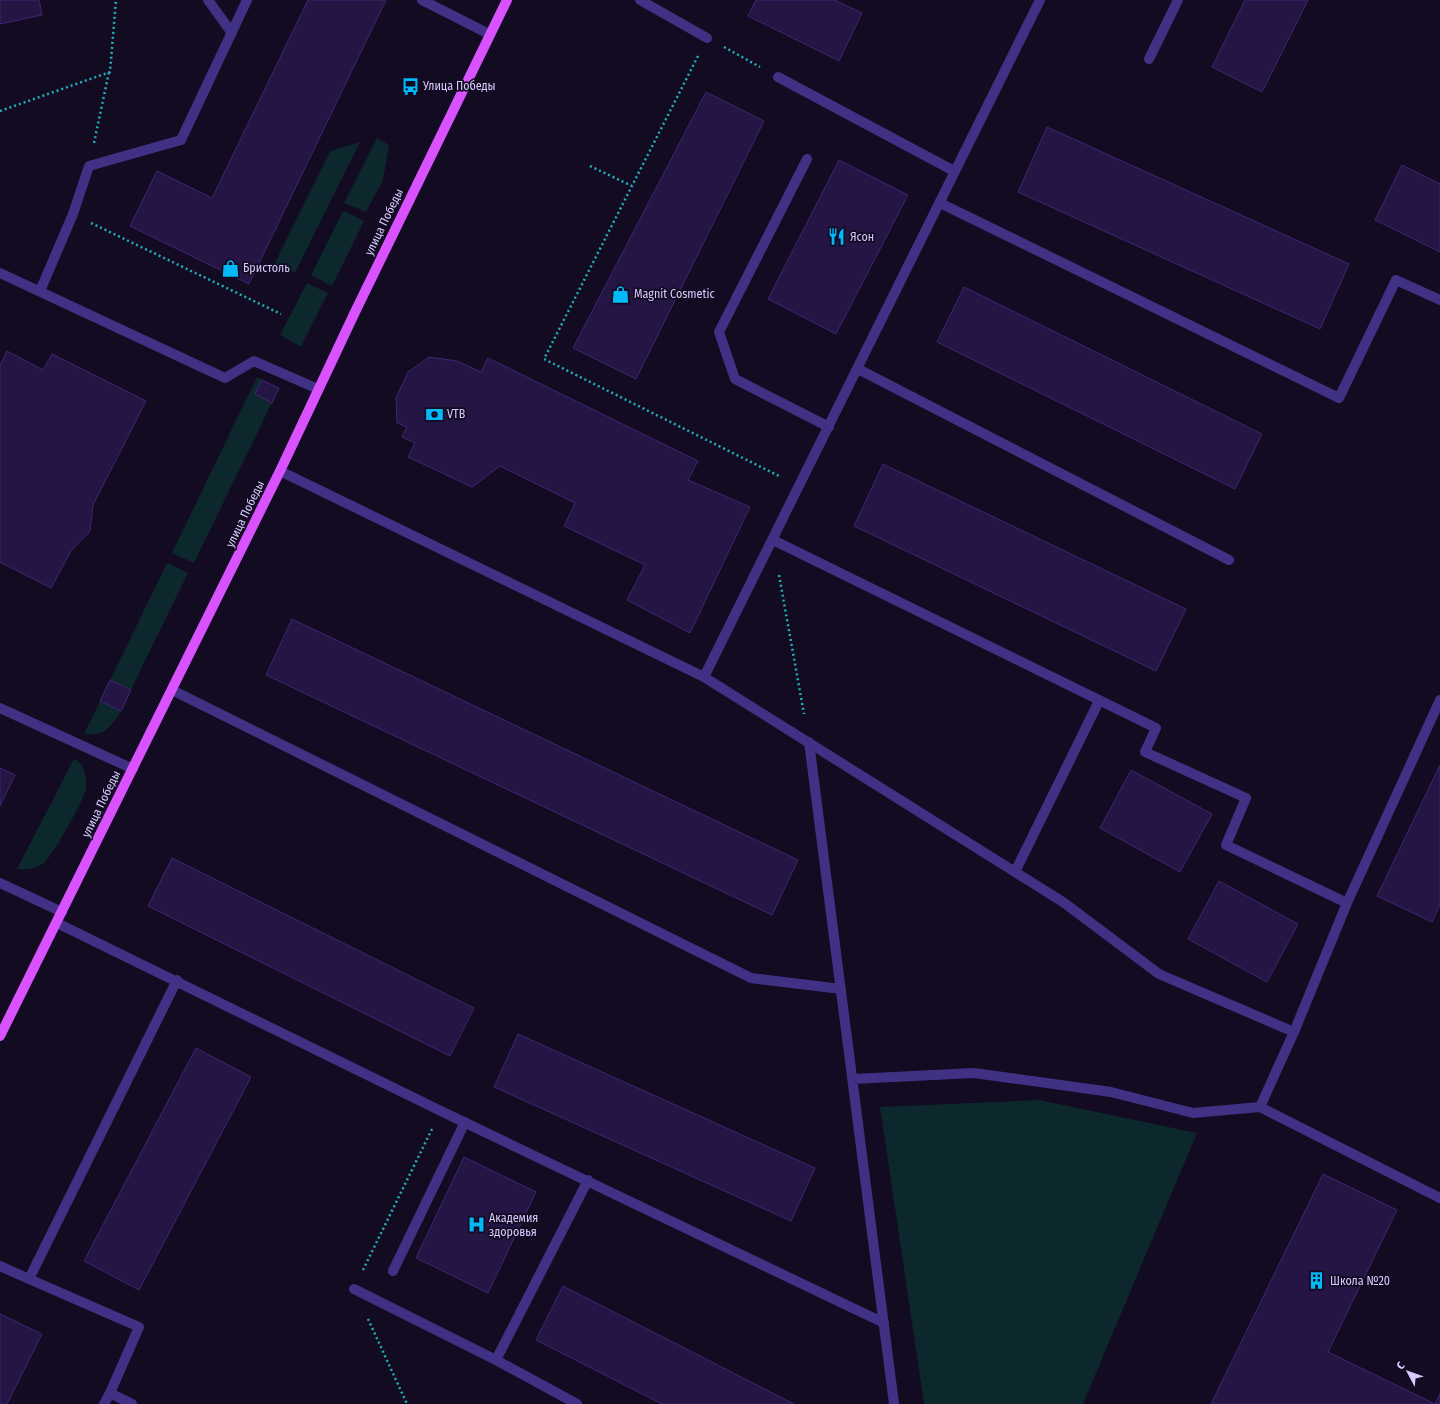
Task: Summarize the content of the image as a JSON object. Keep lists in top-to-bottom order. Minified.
{"streets":{"main road":["улица Победы"]},"places":{"bus stop":["Улица Победы"],"restaurant":["Ясон"],"shop":["Бристоль","Magnit Cosmetic"],"bank":["VTB"],"hospital":["Академия здоровья"],"building":["Школа №20"]},"north":"top left"}
